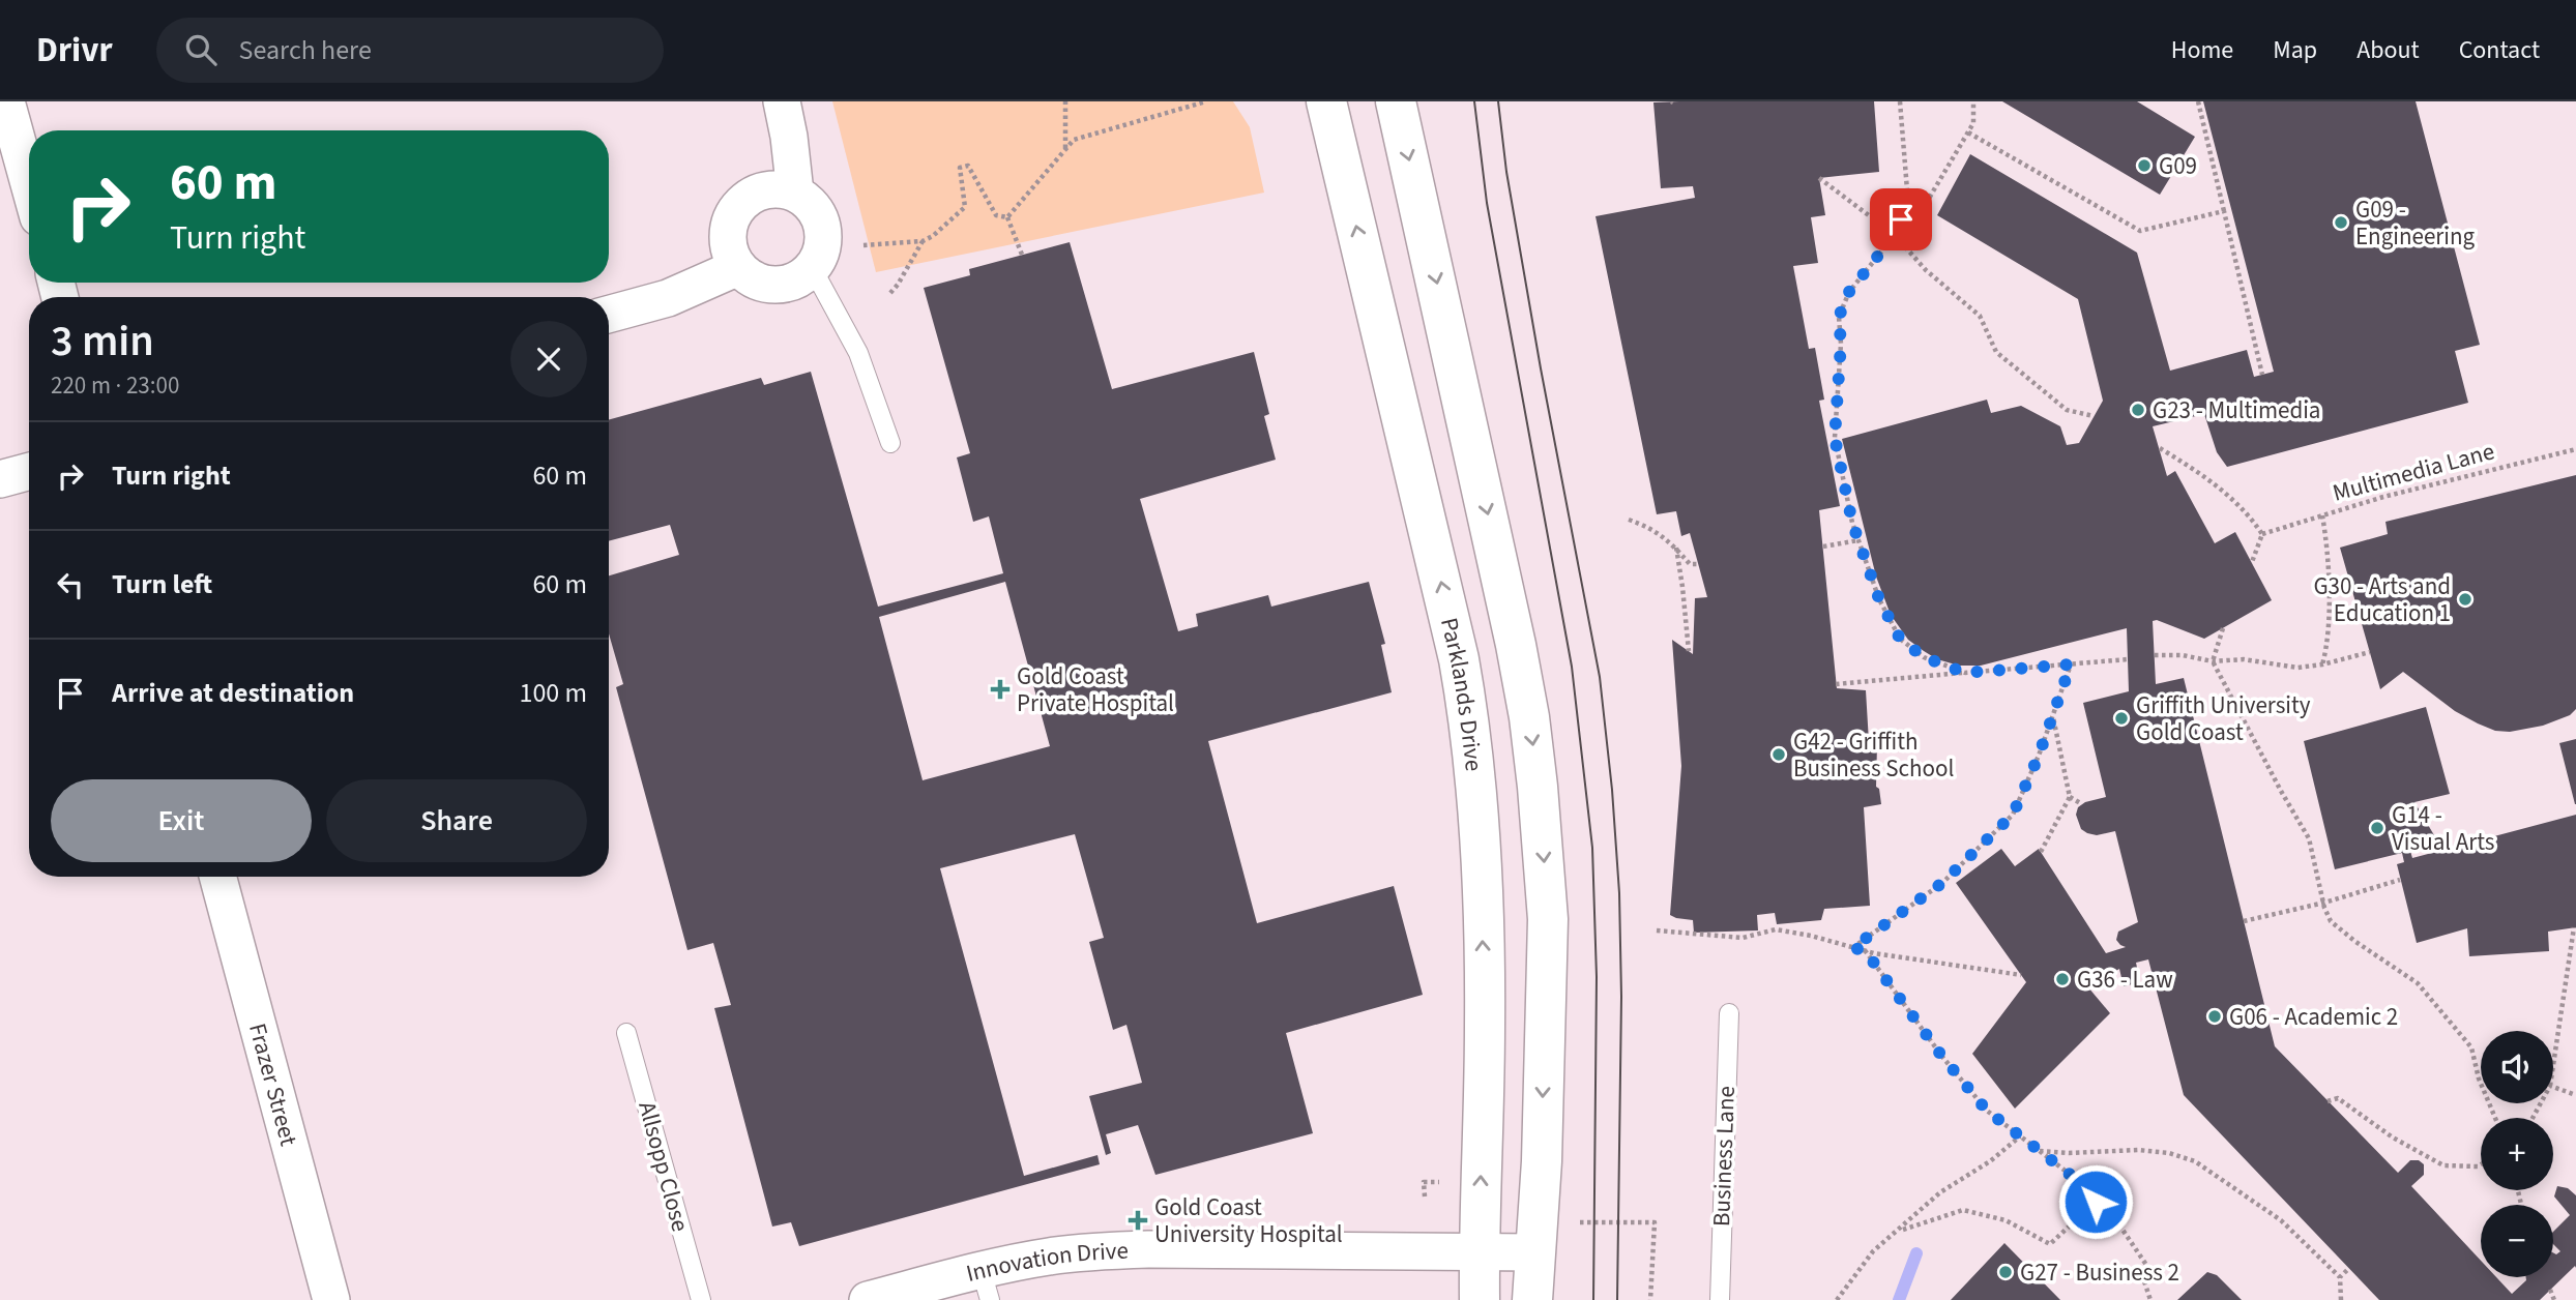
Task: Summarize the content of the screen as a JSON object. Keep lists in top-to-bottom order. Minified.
{"streets":{"street":["Parklands Drive","Frazer Street","Innovation Drive"],"lane":["Business Lane","Allsopp Close"],"path":["Multimedia Lane"]},"crossings":[["Parklands Drive","Innovation Drive"]],"places":{"other":["G09","G09 - Engineering","G23 - Multimedia","G30 - Arts and Education 1","Griffith University Gold Coast","G42 - Griffith Business School","G14 - Visual Arts","G36 - Law","G06 - Academic 2","G27 - Business 2"],"health":["Gold Coast Private Hospital","Gold Coast University Hospital"]},"page":{"header":"Drivr","search":"Search here","nav":["Home","Map","About","Contact"],"turn":["60 m","Turn right"],"heading":["3 min","220 m · 23:00"],"list":[{"name":"Turn right","value":"60 m"},{"name":"Turn left","value":"60 m"},{"name":"Arrive at destination","value":"100 m"}],"buttons":["Exit","Share"],"map_buttons":["+","−"]}}
